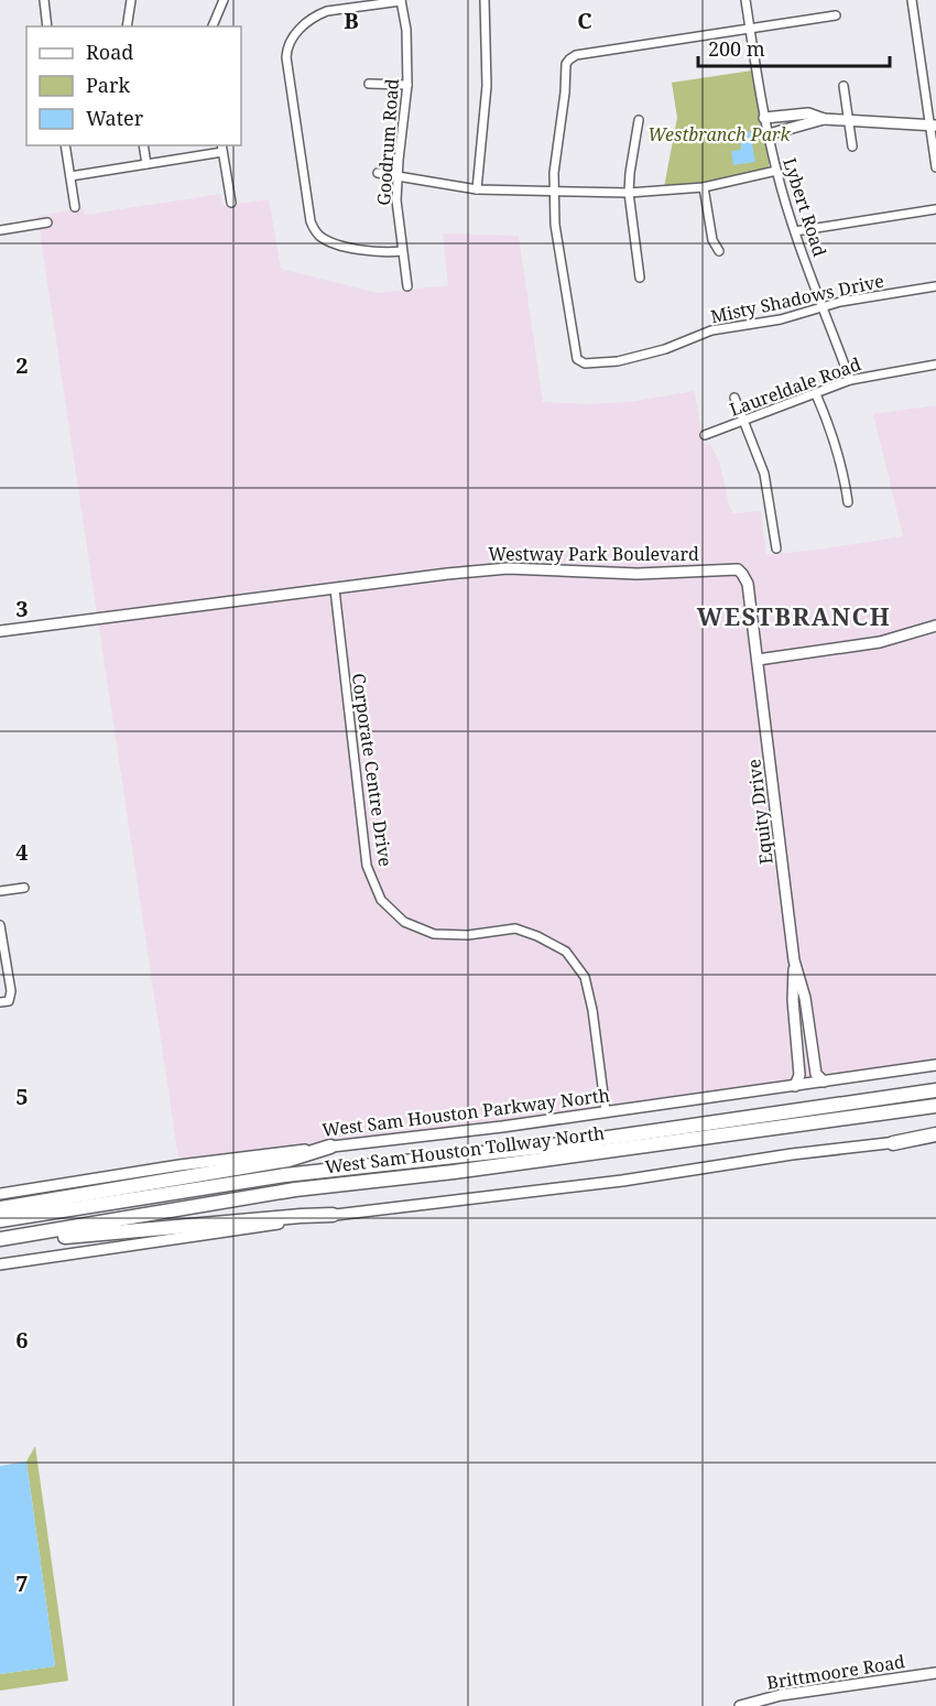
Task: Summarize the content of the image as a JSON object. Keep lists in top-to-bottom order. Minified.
{"streets":{"highway":["West Sam Houston Tollway North"],"main road":["Westway Park Boulevard","Equity Drive","West Sam Houston Parkway North","Brittmoore Road"],"street":["Goodrum Road","Lybert Road","Misty Shadows Drive","Laureldale Road","Corporate Centre Drive"]},"crossings":[["Lybert Road","Misty Shadows Drive"],["Lybert Road","Laureldale Road"],["Westway Park Boulevard","Corporate Centre Drive"],["Westway Park Boulevard","Equity Drive"],["Corporate Centre Drive","West Sam Houston Parkway North"],["Equity Drive","West Sam Houston Parkway North"]],"districts":["WESTBRANCH"],"parks":["Westbranch Park"],"legend":["Road","Park","Water"],"scale_bar":"200 m","grid":{"columns":["B","C"],"rows":["2","3","4","5","6","7"]}}
